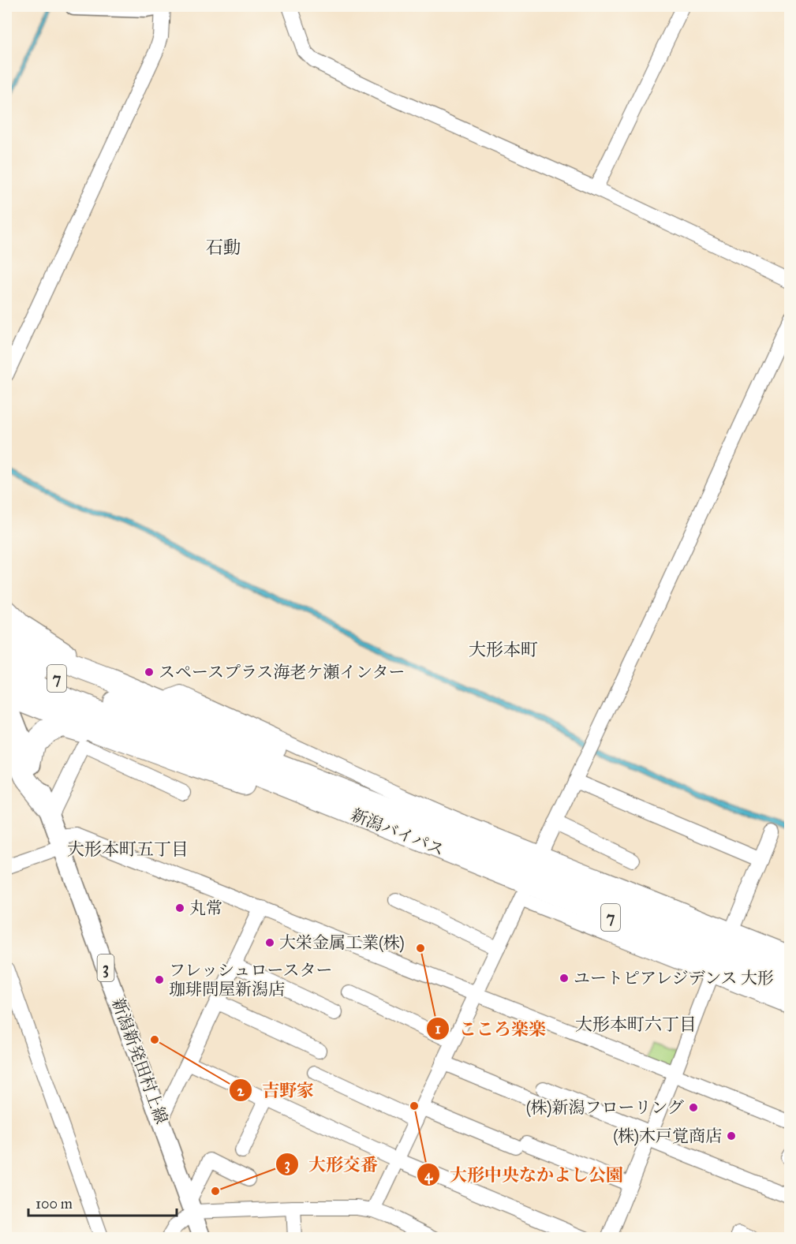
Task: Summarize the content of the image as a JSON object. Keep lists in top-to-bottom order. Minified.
{"streets":{"highway":["7","新潟バイパス"],"main road":["3","新潟新発田村上線"]},"districts":["石動","大形本町","大形本町五丁目","大形本町六丁目"],"places":["スペースプラス海老ケ瀬インター","丸常","大栄金属工業(株)","こころ楽楽","ユートピアレジデンス 大形","フレッシュロースター 珈琲問屋新潟店","吉野家","大形中央なかよし公園","(株)新潟フローリング","(株)木戸覚商店","大形交番"],"scale_bar":"100 m"}
